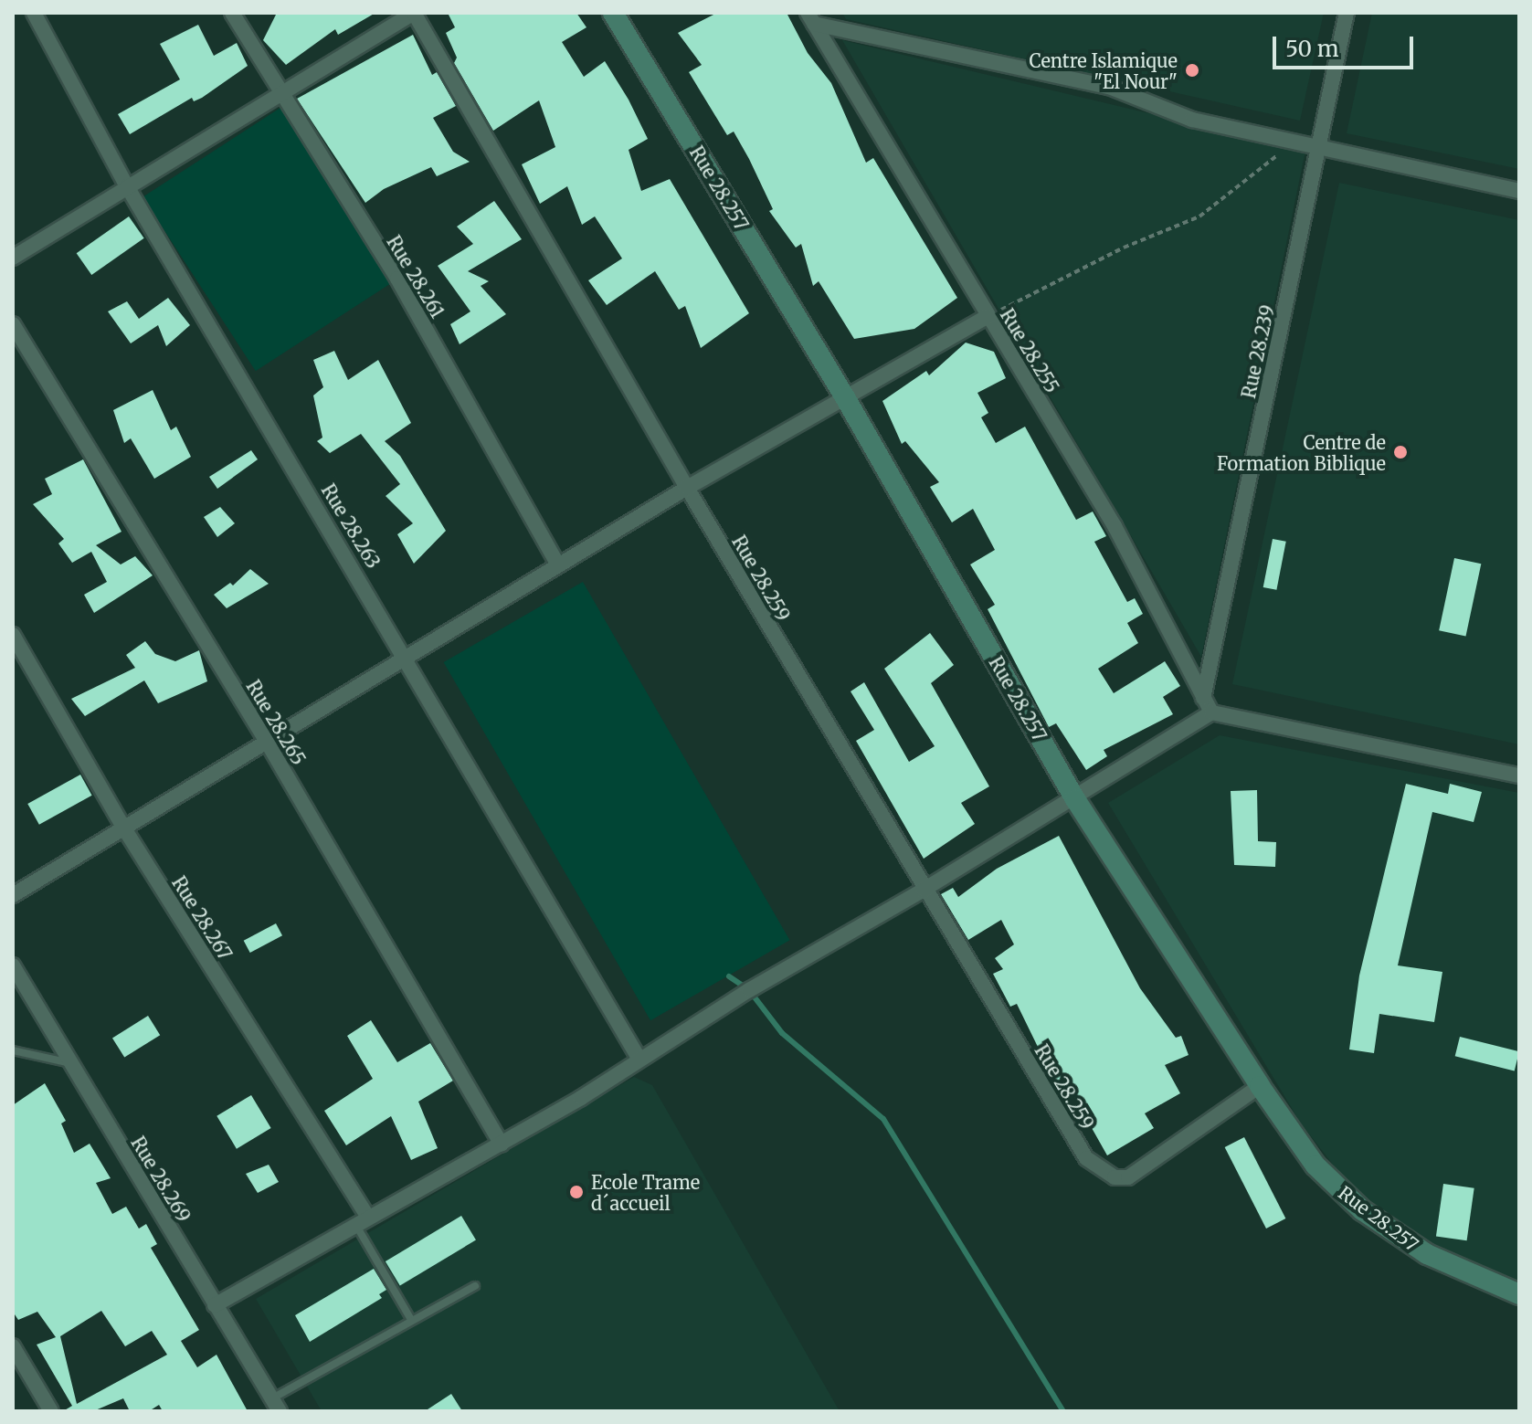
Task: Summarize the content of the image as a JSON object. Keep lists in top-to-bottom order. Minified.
{"streets":{"street":["Rue 28.257","Rue 28.261","Rue 28.255","Rue 28.239","Rue 28.263","Rue 28.259","Rue 28.265","Rue 28.267","Rue 28.269"]},"crossings":[["Rue 28.257","Rue 28.259"],["Rue 28.255","Rue 28.239"]],"places":["Centre Islamique \"El Nour\"","Centre de Formation Biblique","Ecole Trame d´accueil"],"scale_bar":"50 m"}
